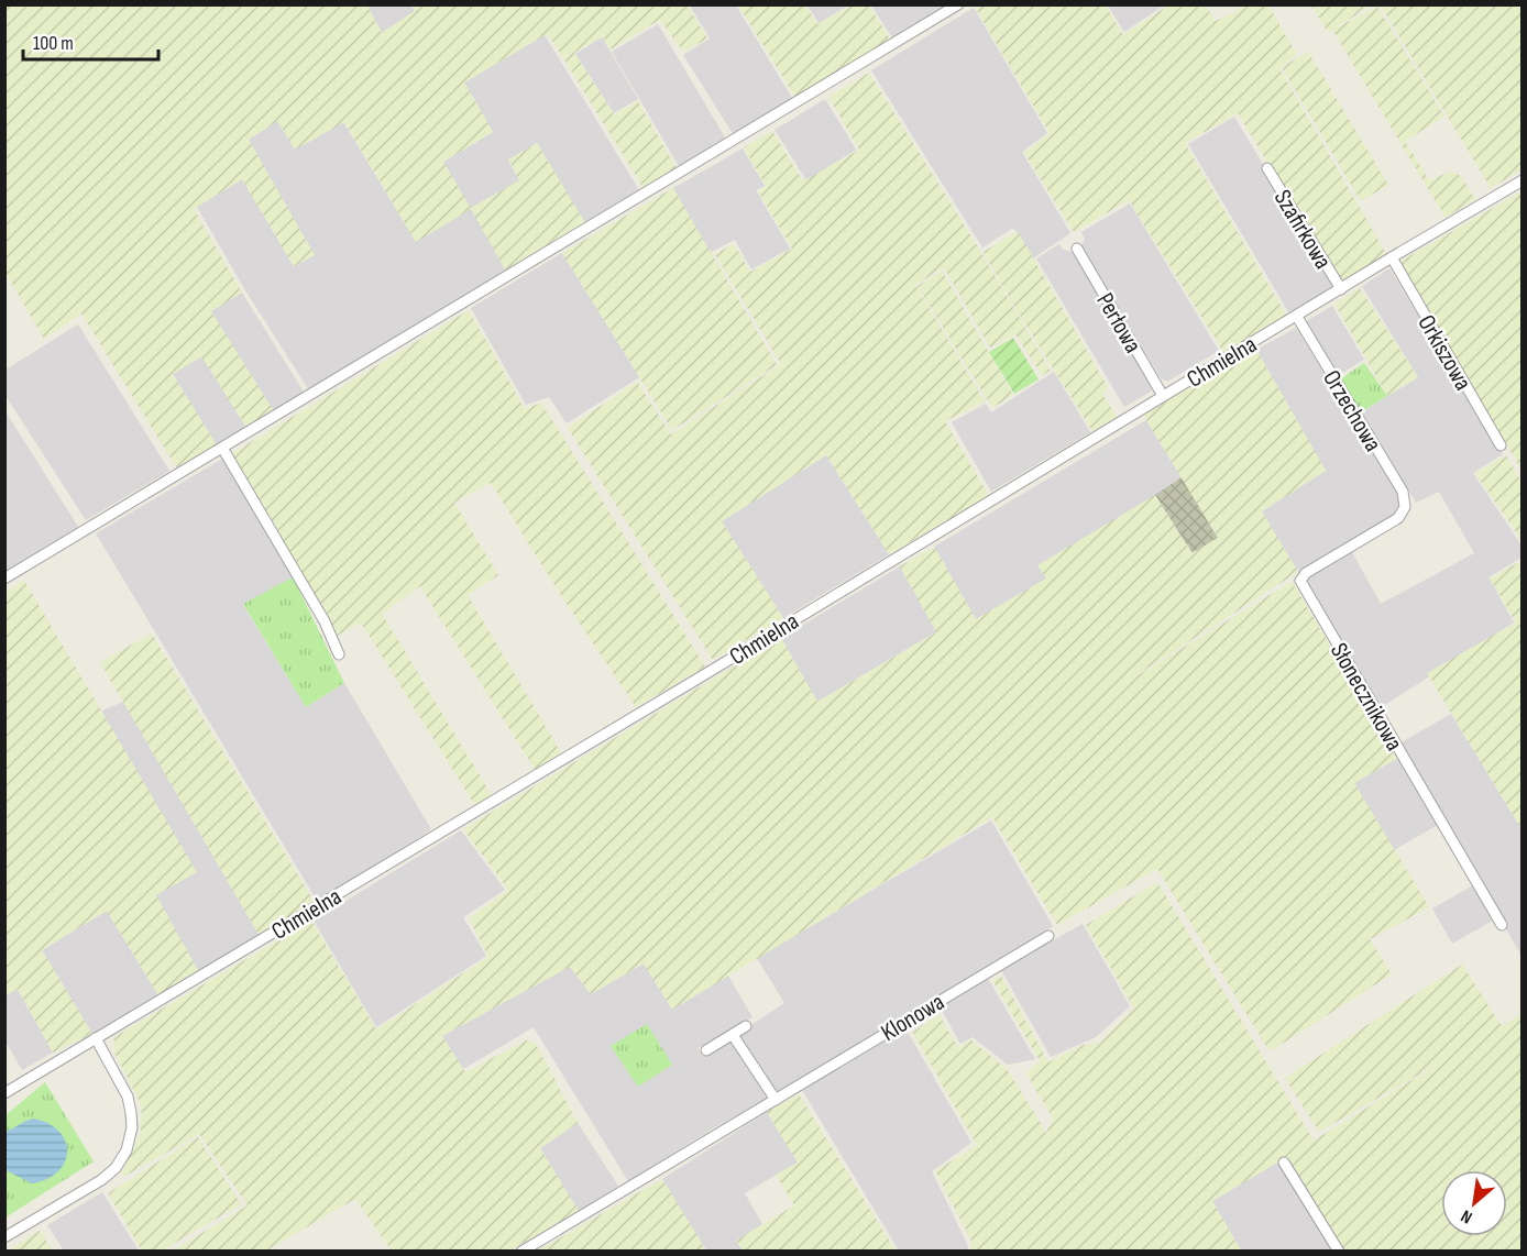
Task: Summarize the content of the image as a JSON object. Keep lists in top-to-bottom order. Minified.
{"streets":{"street":["Szafirkowa","Perłowa","Orkiszowa","Chmielna","Orzechowa","Słonecznikowa","Klonowa"]},"crossings":[["Szafirkowa","Chmielna"],["Perłowa","Chmielna"],["Orkiszowa","Chmielna"],["Chmielna","Orzechowa"],["Orzechowa","Słonecznikowa"]],"scale_bar":"100 m","north":"bottom left"}
